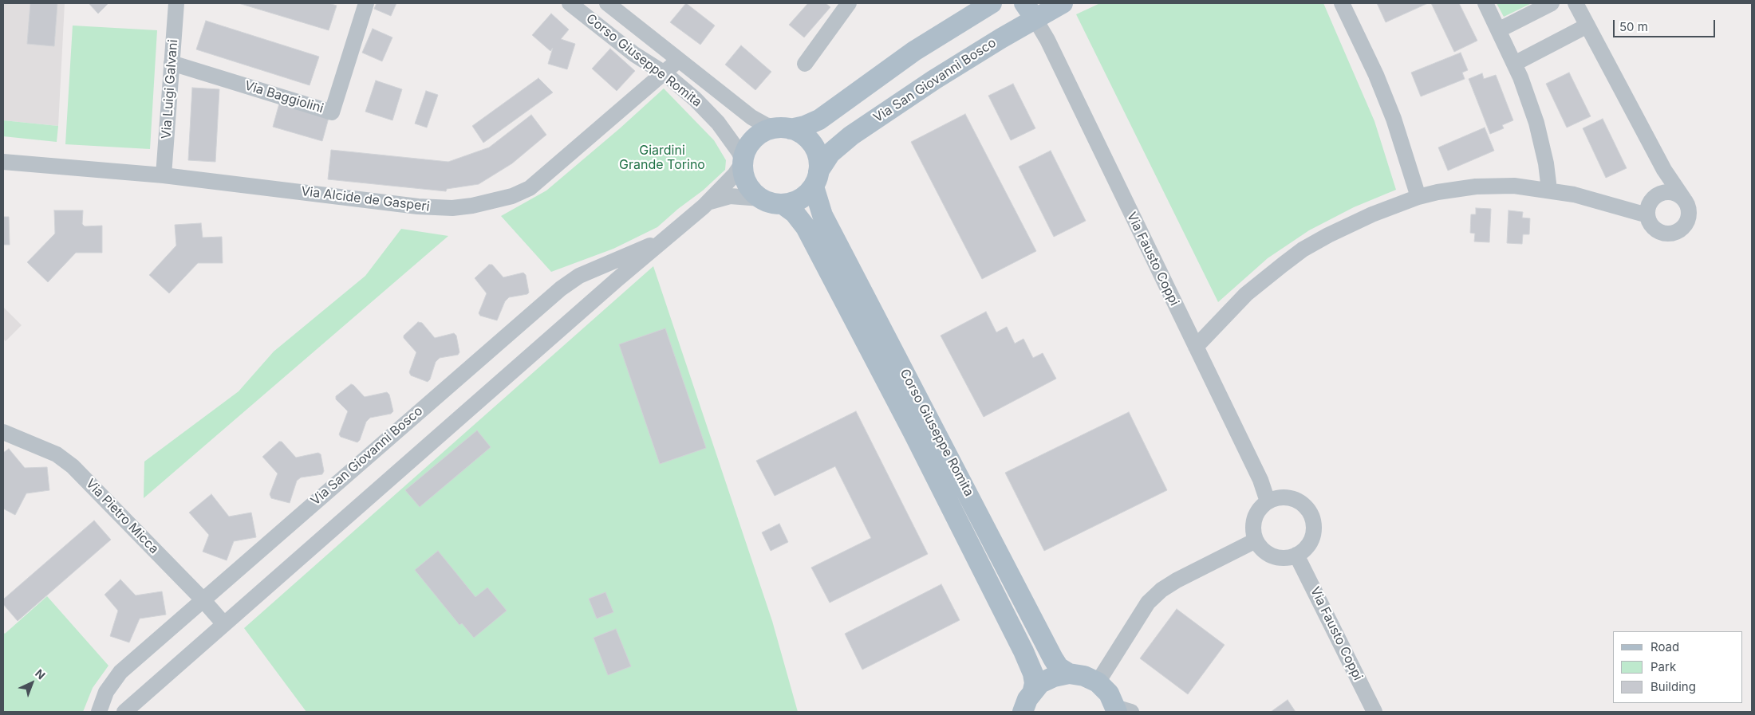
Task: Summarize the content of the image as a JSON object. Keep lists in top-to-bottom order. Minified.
{"streets":{"main road":["Corso Giuseppe Romita","Via San Giovanni Bosco"],"street":["Via Luigi Galvani","Via Baggiolini","Via Alcide de Gasperi","Via Fausto Coppi","Via Pietro Micca"]},"crossings":[["Corso Giuseppe Romita","Via San Giovanni Bosco"],["Corso Giuseppe Romita","Via Alcide de Gasperi"],["Via San Giovanni Bosco","Via Fausto Coppi"],["Via San Giovanni Bosco","Via Pietro Micca"],["Via Luigi Galvani","Via Baggiolini"],["Via Luigi Galvani","Via Alcide de Gasperi"]],"parks":["Giardini Grande Torino"],"legend":["Road","Park","Building"],"scale_bar":"50 m","north":"top right"}
